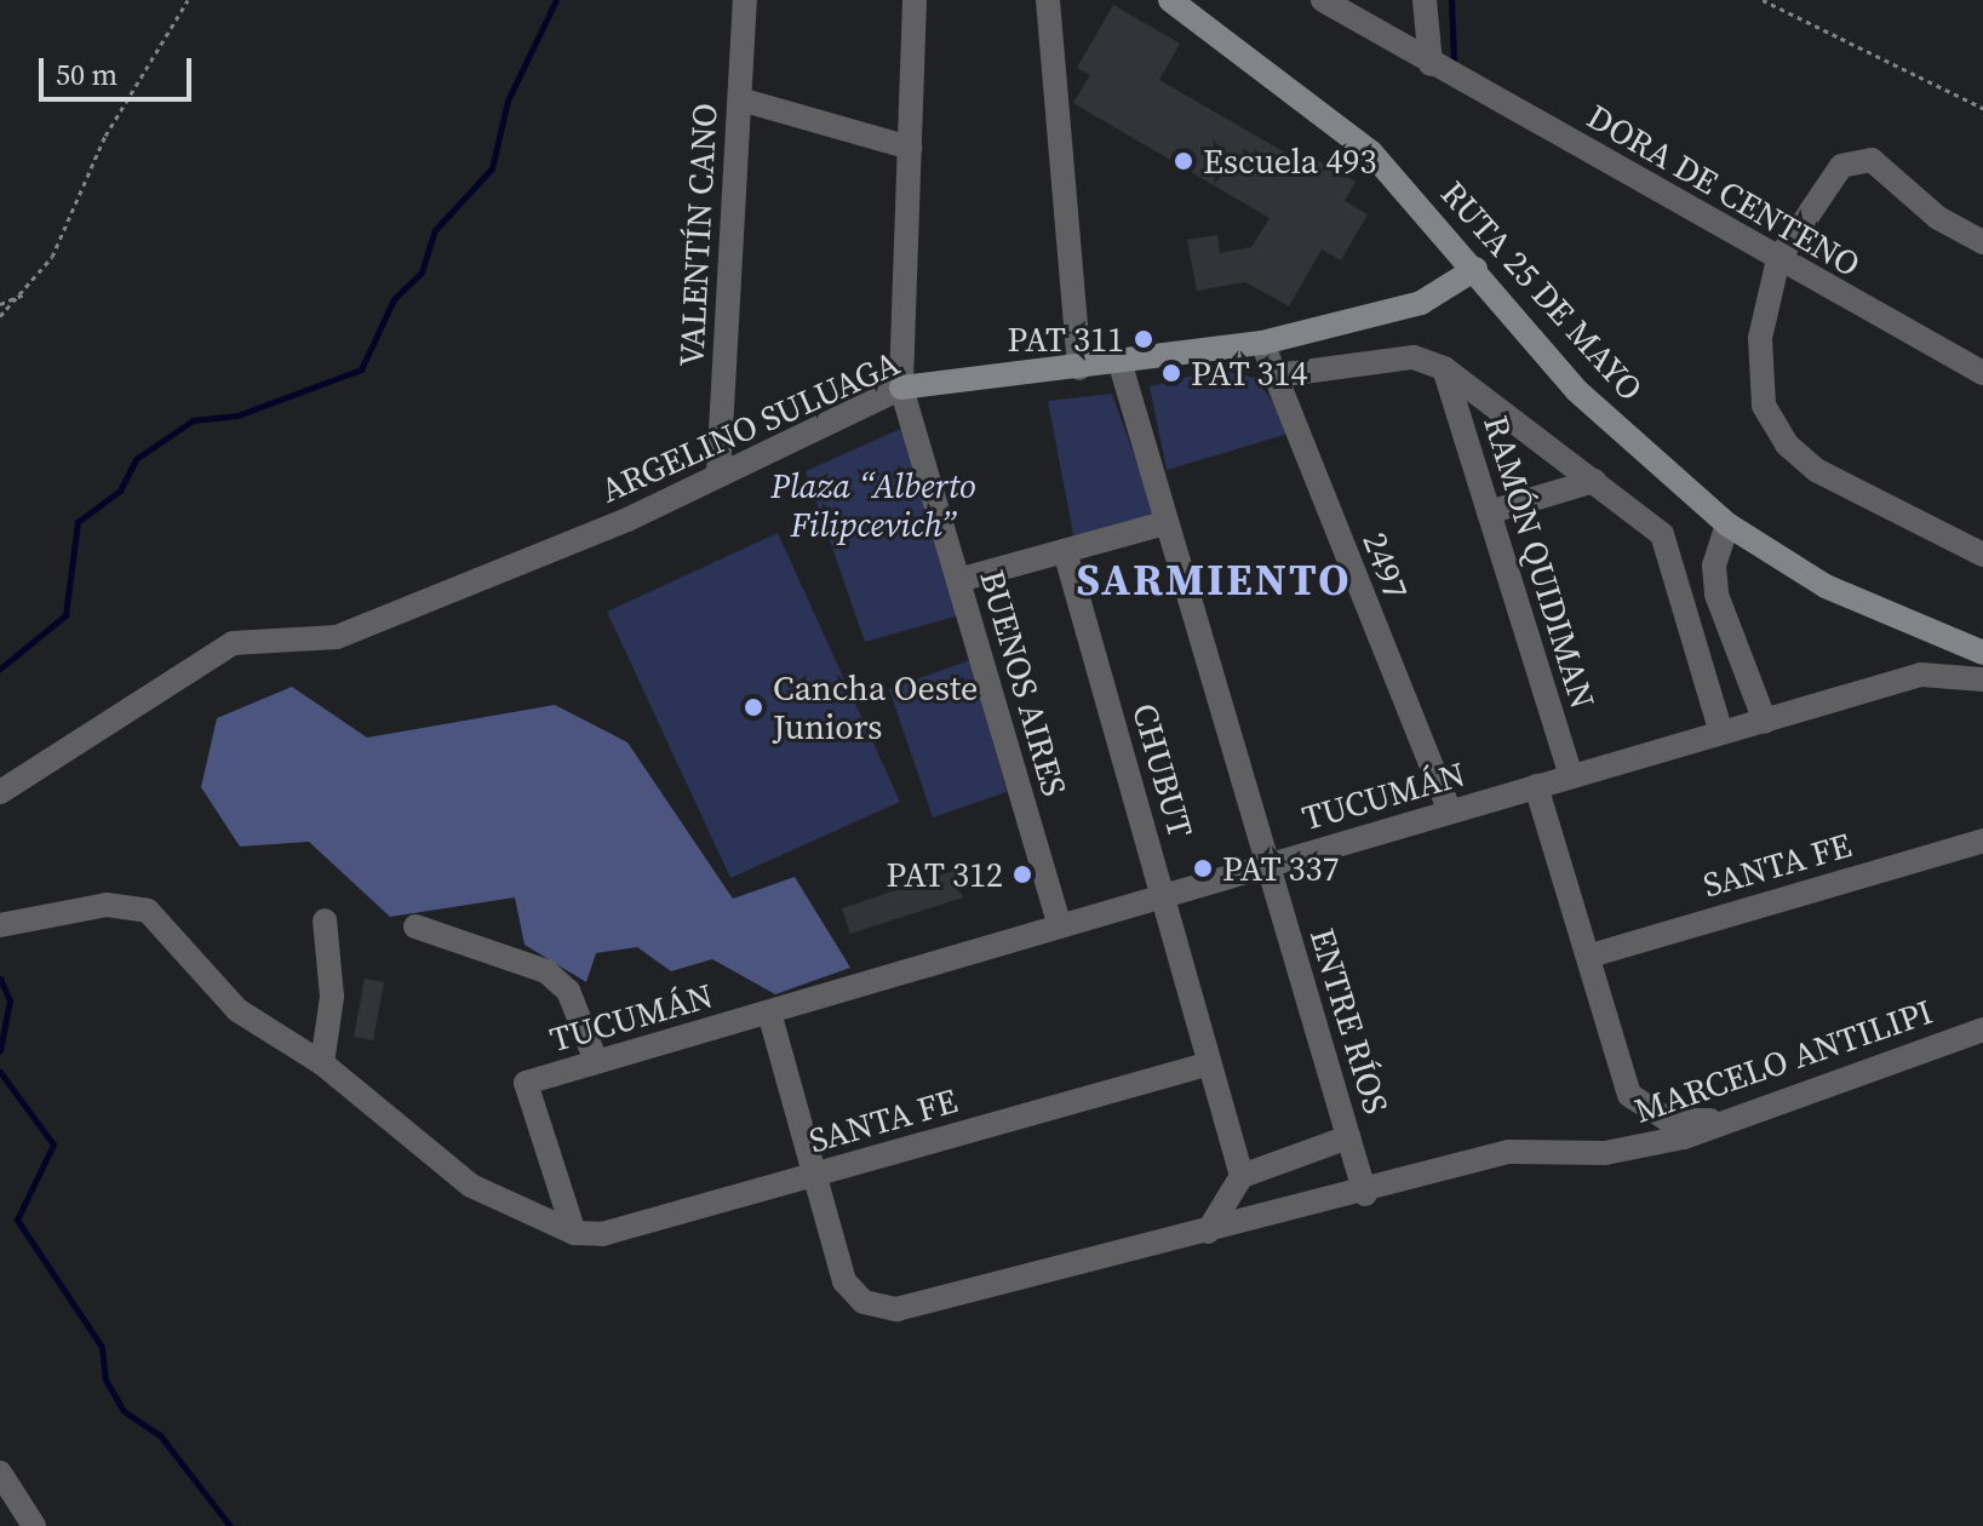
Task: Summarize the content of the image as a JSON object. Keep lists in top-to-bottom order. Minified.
{"streets":{"main road":["RUTA 25 DE MAYO","ARGELINO SULUAGA"],"street":["DORA DE CENTENO","VALENTÍN CANO","RAMÓN QUIDIMAN","2497","BUENOS AIRES","CHUBUT","TUCUMÁN","SANTA FE","ENTRE RÍOS","MARCELO ANTILIPI"]},"crossings":[["VALENTÍN CANO","ARGELINO SULUAGA"],["RUTA 25 DE MAYO","ARGELINO SULUAGA"],["ARGELINO SULUAGA","2497"],["ARGELINO SULUAGA","BUENOS AIRES"],["ARGELINO SULUAGA","ENTRE RÍOS"],["RAMÓN QUIDIMAN","TUCUMÁN"],["2497","TUCUMÁN"],["BUENOS AIRES","TUCUMÁN"],["CHUBUT","TUCUMÁN"],["CHUBUT","SANTA FE"],["TUCUMÁN","SANTA FE"],["TUCUMÁN","ENTRE RÍOS"],["SANTA FE","MARCELO ANTILIPI"],["ENTRE RÍOS","MARCELO ANTILIPI"]],"districts":["SARMIENTO"],"parks":["Plaza “Alberto Filipcevich”"],"places":["Escuela 493","PAT 311","PAT 314","Cancha Oeste Juniors","PAT 337","PAT 312"],"scale_bar":"50 m"}
